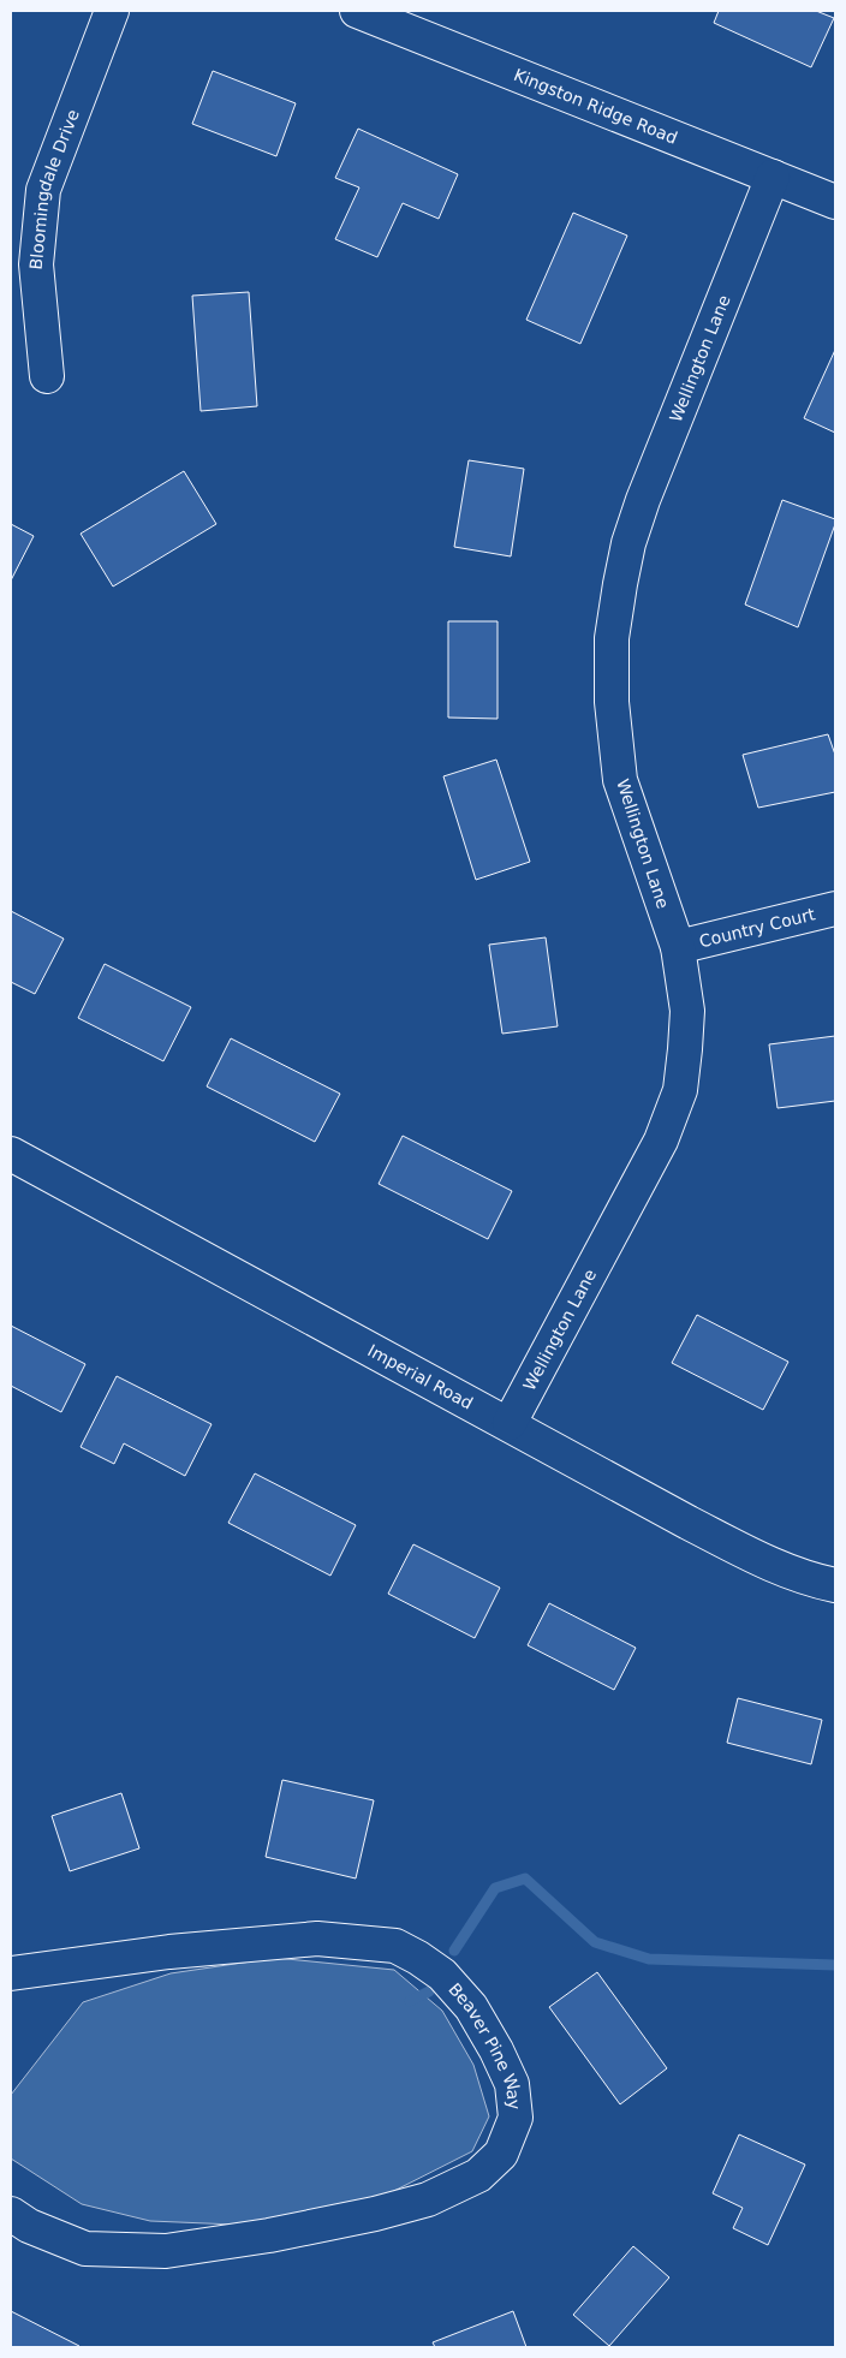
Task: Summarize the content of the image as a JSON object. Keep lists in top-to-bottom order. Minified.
{"streets":{"street":["Kingston Ridge Road","Bloomingdale Drive","Wellington Lane","Country Court","Imperial Road","Beaver Pine Way"]},"crossings":[["Kingston Ridge Road","Wellington Lane"],["Wellington Lane","Country Court"],["Wellington Lane","Imperial Road"]]}
